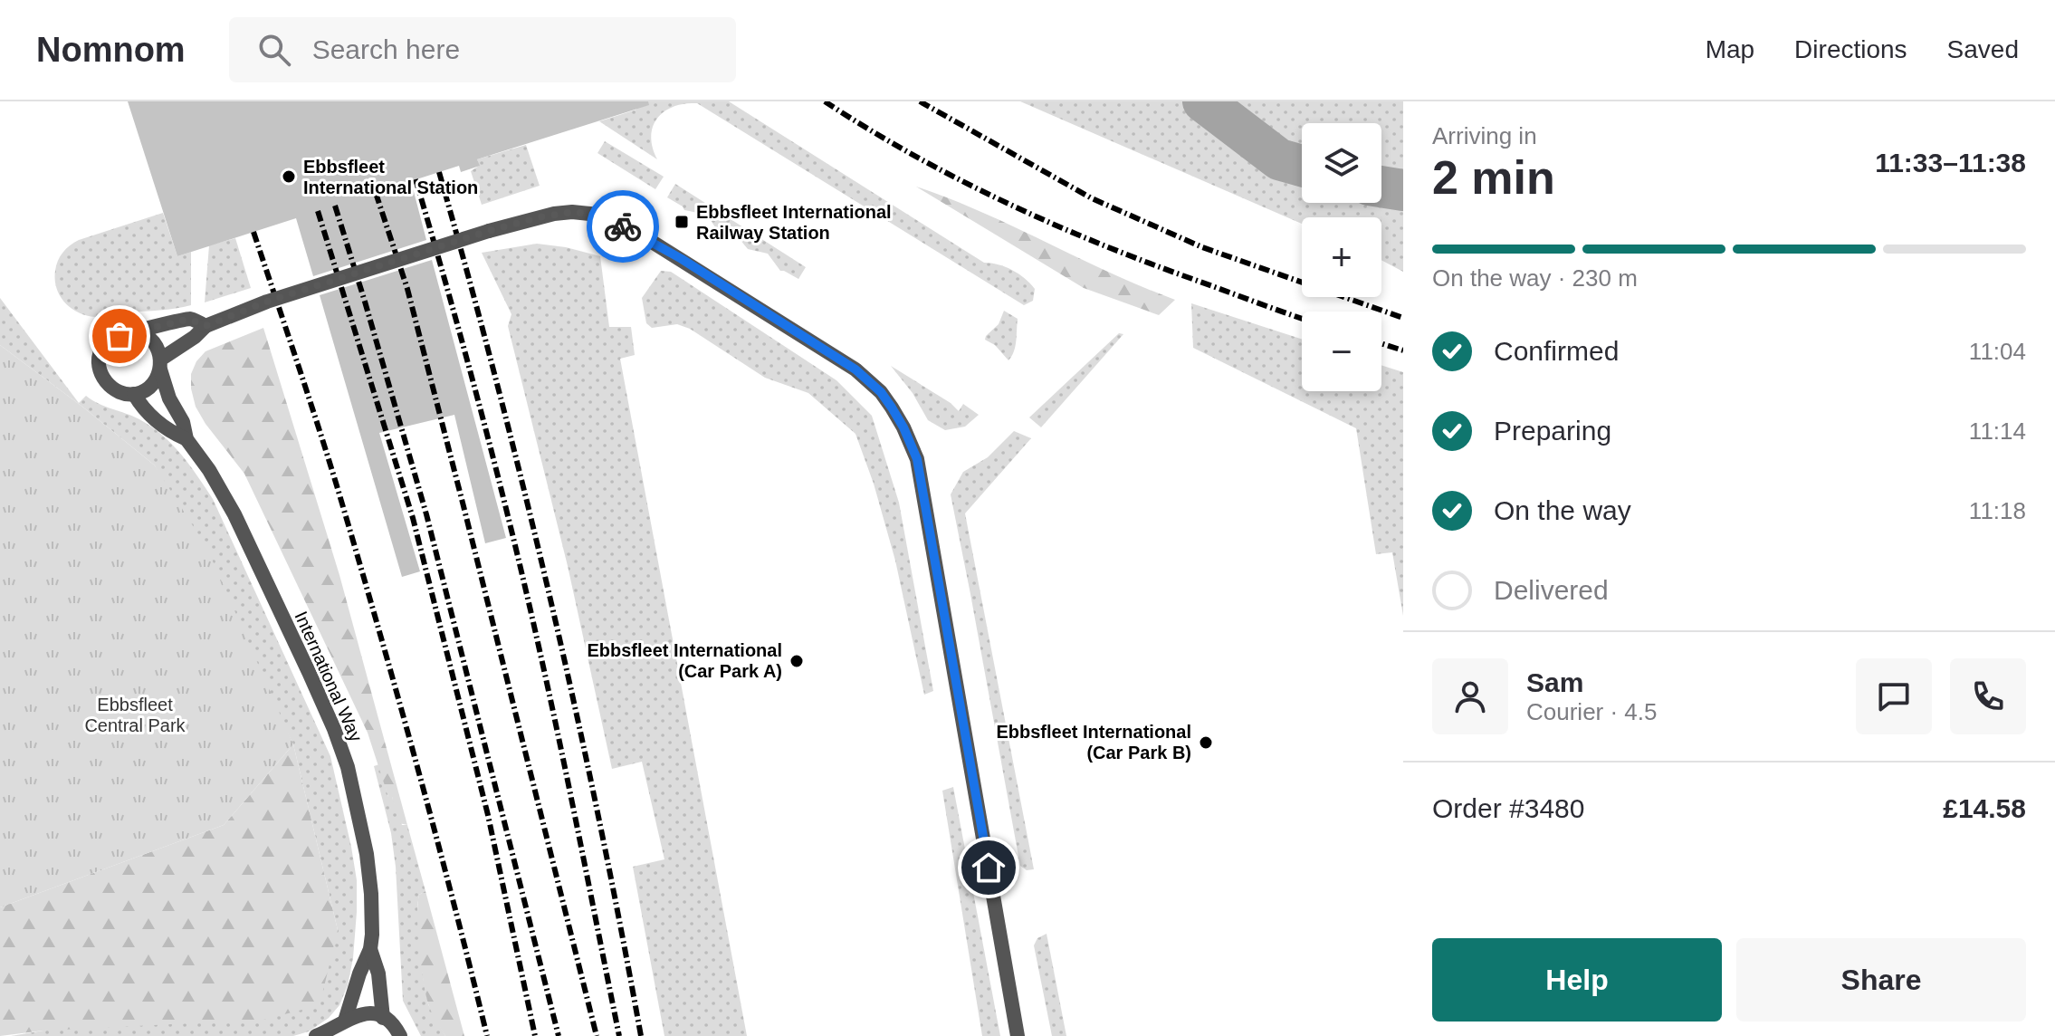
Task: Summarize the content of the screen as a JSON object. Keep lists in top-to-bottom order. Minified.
{"streets":{"street":["International Way"]},"parks":["Ebbsfleet Central Park"],"places":{"other":["Ebbsfleet International Station","Ebbsfleet International (Car Park A)","Ebbsfleet International (Car Park B)"],"transit":["Ebbsfleet International Railway Station"]},"page":{"header":"Nomnom","search":"Search here","nav":["Map","Directions","Saved"],"heading":["2 min","Arriving in","11:33–11:38"],"panel":["Sam","Courier · 4.5","Order #3480","£14.58"],"map_buttons":["+","−"],"bar":"On the way · 230 m","list":[["Confirmed","11:04"],["Preparing","11:14"],["On the way","11:18"],"Delivered"],"buttons":["Help","Share"]}}
